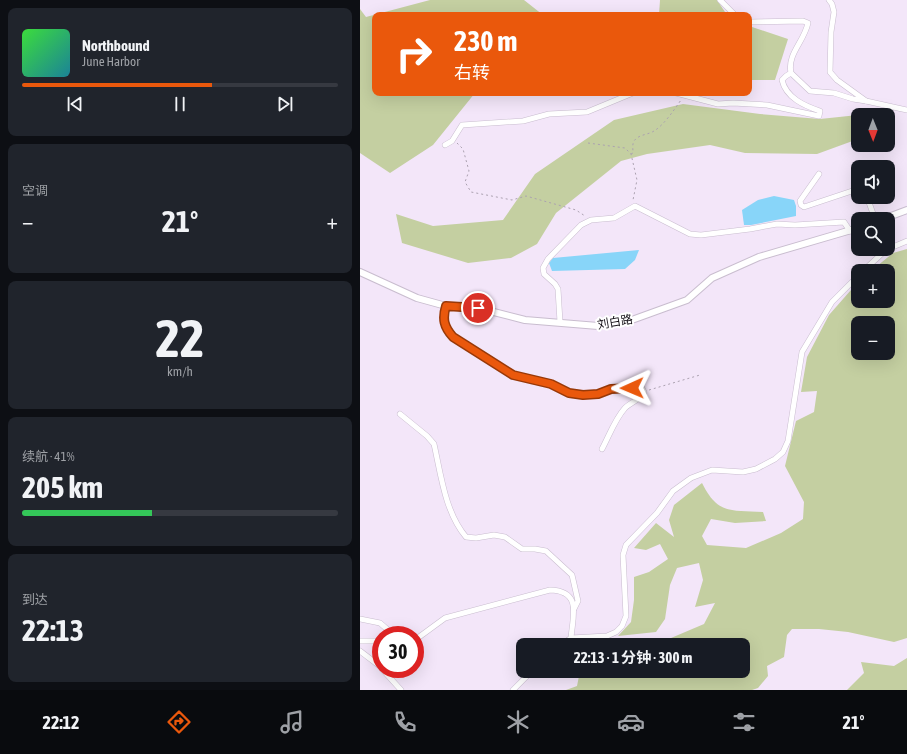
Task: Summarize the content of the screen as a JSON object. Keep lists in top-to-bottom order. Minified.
{"streets":{"street":["刘白路"]},"north":"bottom","page":{"turn":["230 m","右转"],"song":["Northbound","June Harbor"],"map_buttons":["+","−"],"tile":["空调",["22","km/h"],["续航 · 41%","205 km"],["到达","22:13"]],"heat":["−","21°","+"],"limit":"30","trip":"22:13 · 1 分钟 · 300 m","tabs":["22:12","21°"]}}
